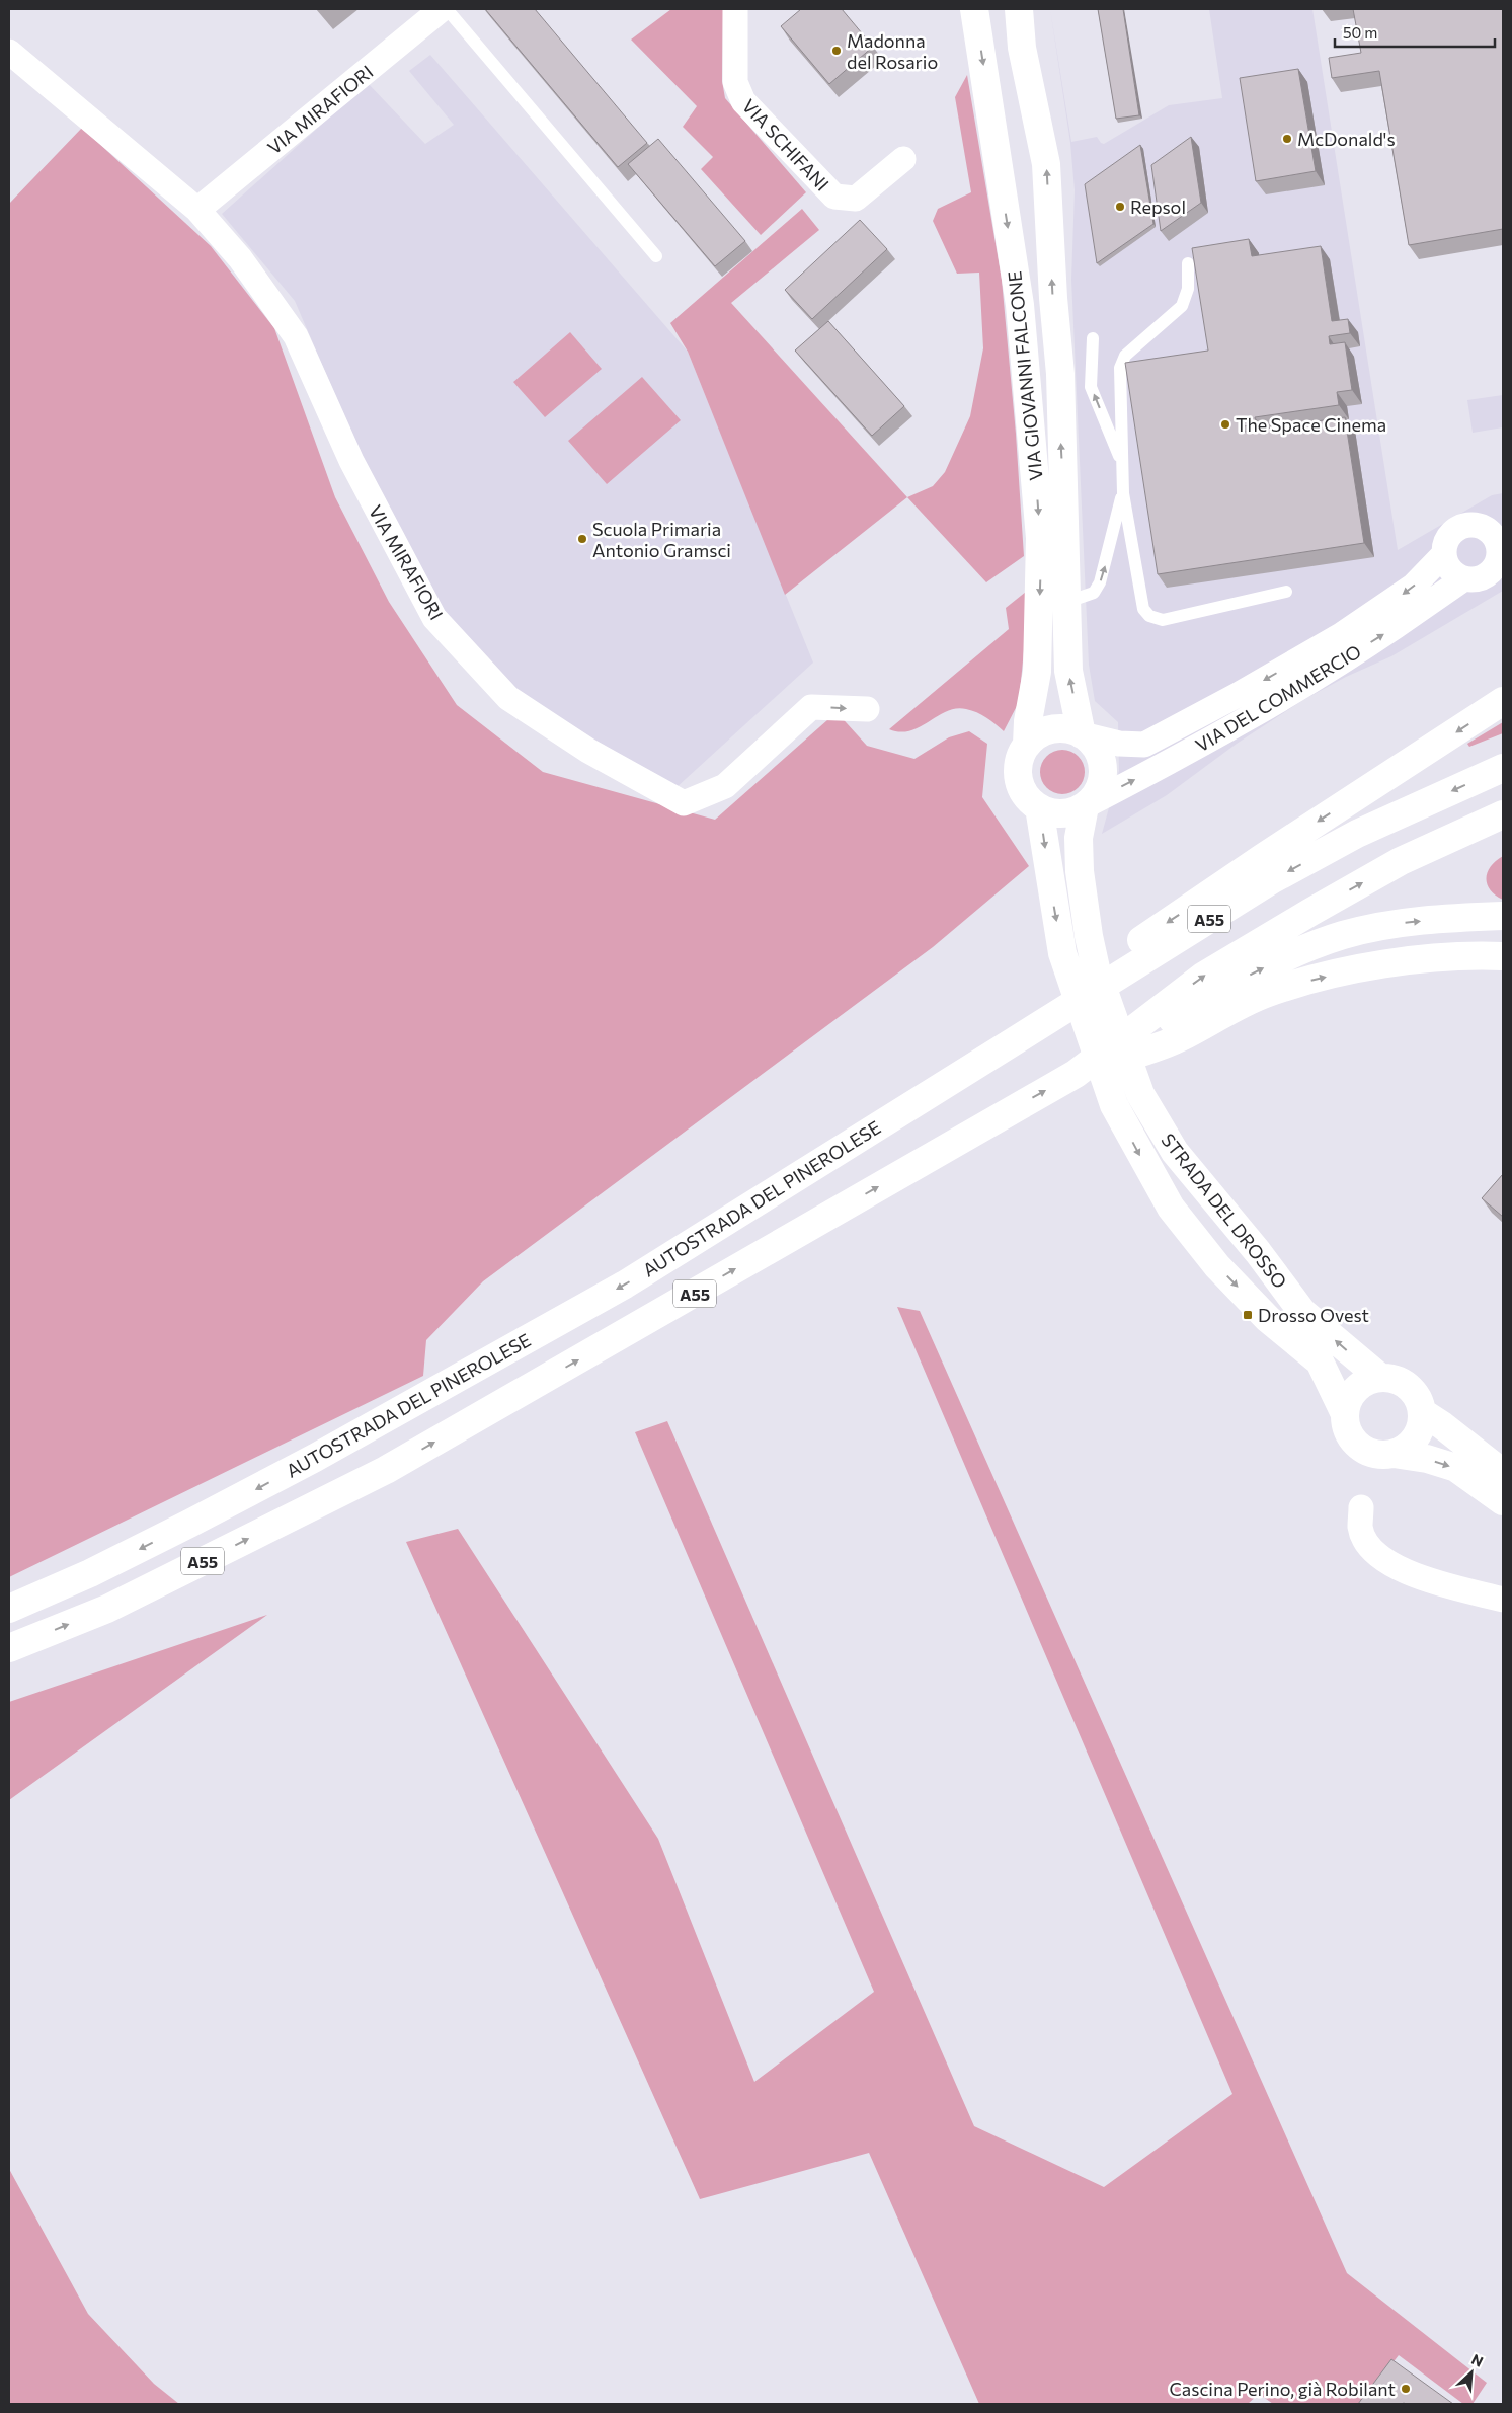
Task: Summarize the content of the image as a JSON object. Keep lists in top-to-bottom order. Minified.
{"streets":{"main road":["VIA GIOVANNI FALCONE","A55","AUTOSTRADA DEL PINEROLESE","STRADA DEL DROSSO"],"street":["VIA MIRAFIORI","VIA SCHIFANI","VIA DEL COMMERCIO"]},"crossings":[["VIA GIOVANNI FALCONE","VIA DEL COMMERCIO"],["VIA GIOVANNI FALCONE","STRADA DEL DROSSO"],["VIA DEL COMMERCIO","STRADA DEL DROSSO"]],"one_way":["VIA MIRAFIORI"],"places":{"other":["Madonna del Rosario","McDonald's","Repsol","The Space Cinema","Scuola Primaria Antonio Gramsci","Cascina Perino, già Robilant"],"transit":["Drosso Ovest"]},"scale_bar":"50 m","north":"top right"}
